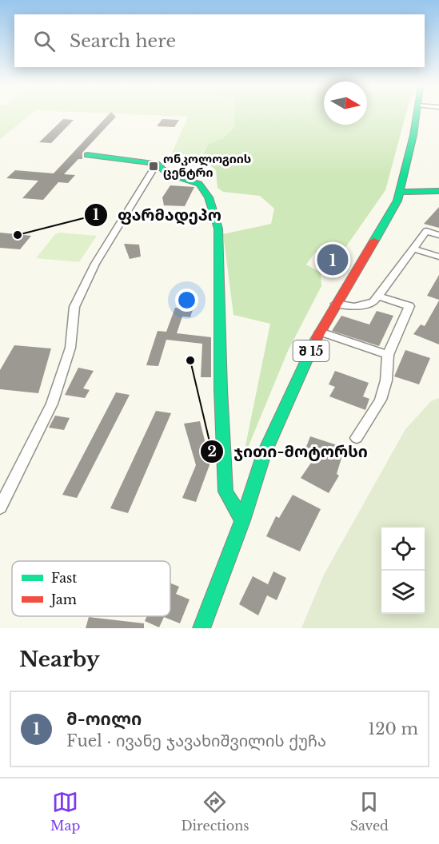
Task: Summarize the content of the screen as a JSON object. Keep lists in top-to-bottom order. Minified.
{"streets":{"main road":["შ 15"]},"places":{"transit":["ონკოლოგიის ცენტრი"],"other":["ფარმადეპო","ჯითი-მოტორსი"]},"legend":["Fast","Jam"],"north":"right","page":{"search":"Search here","pins":"1","heading":"Nearby","list":[{"mark":"1","name":"მ-ოილი","note":"Fuel · ივანე ჯავახიშვილის ქუჩა","value":"120 m"}],"nav":["Map","Directions","Saved"]}}
